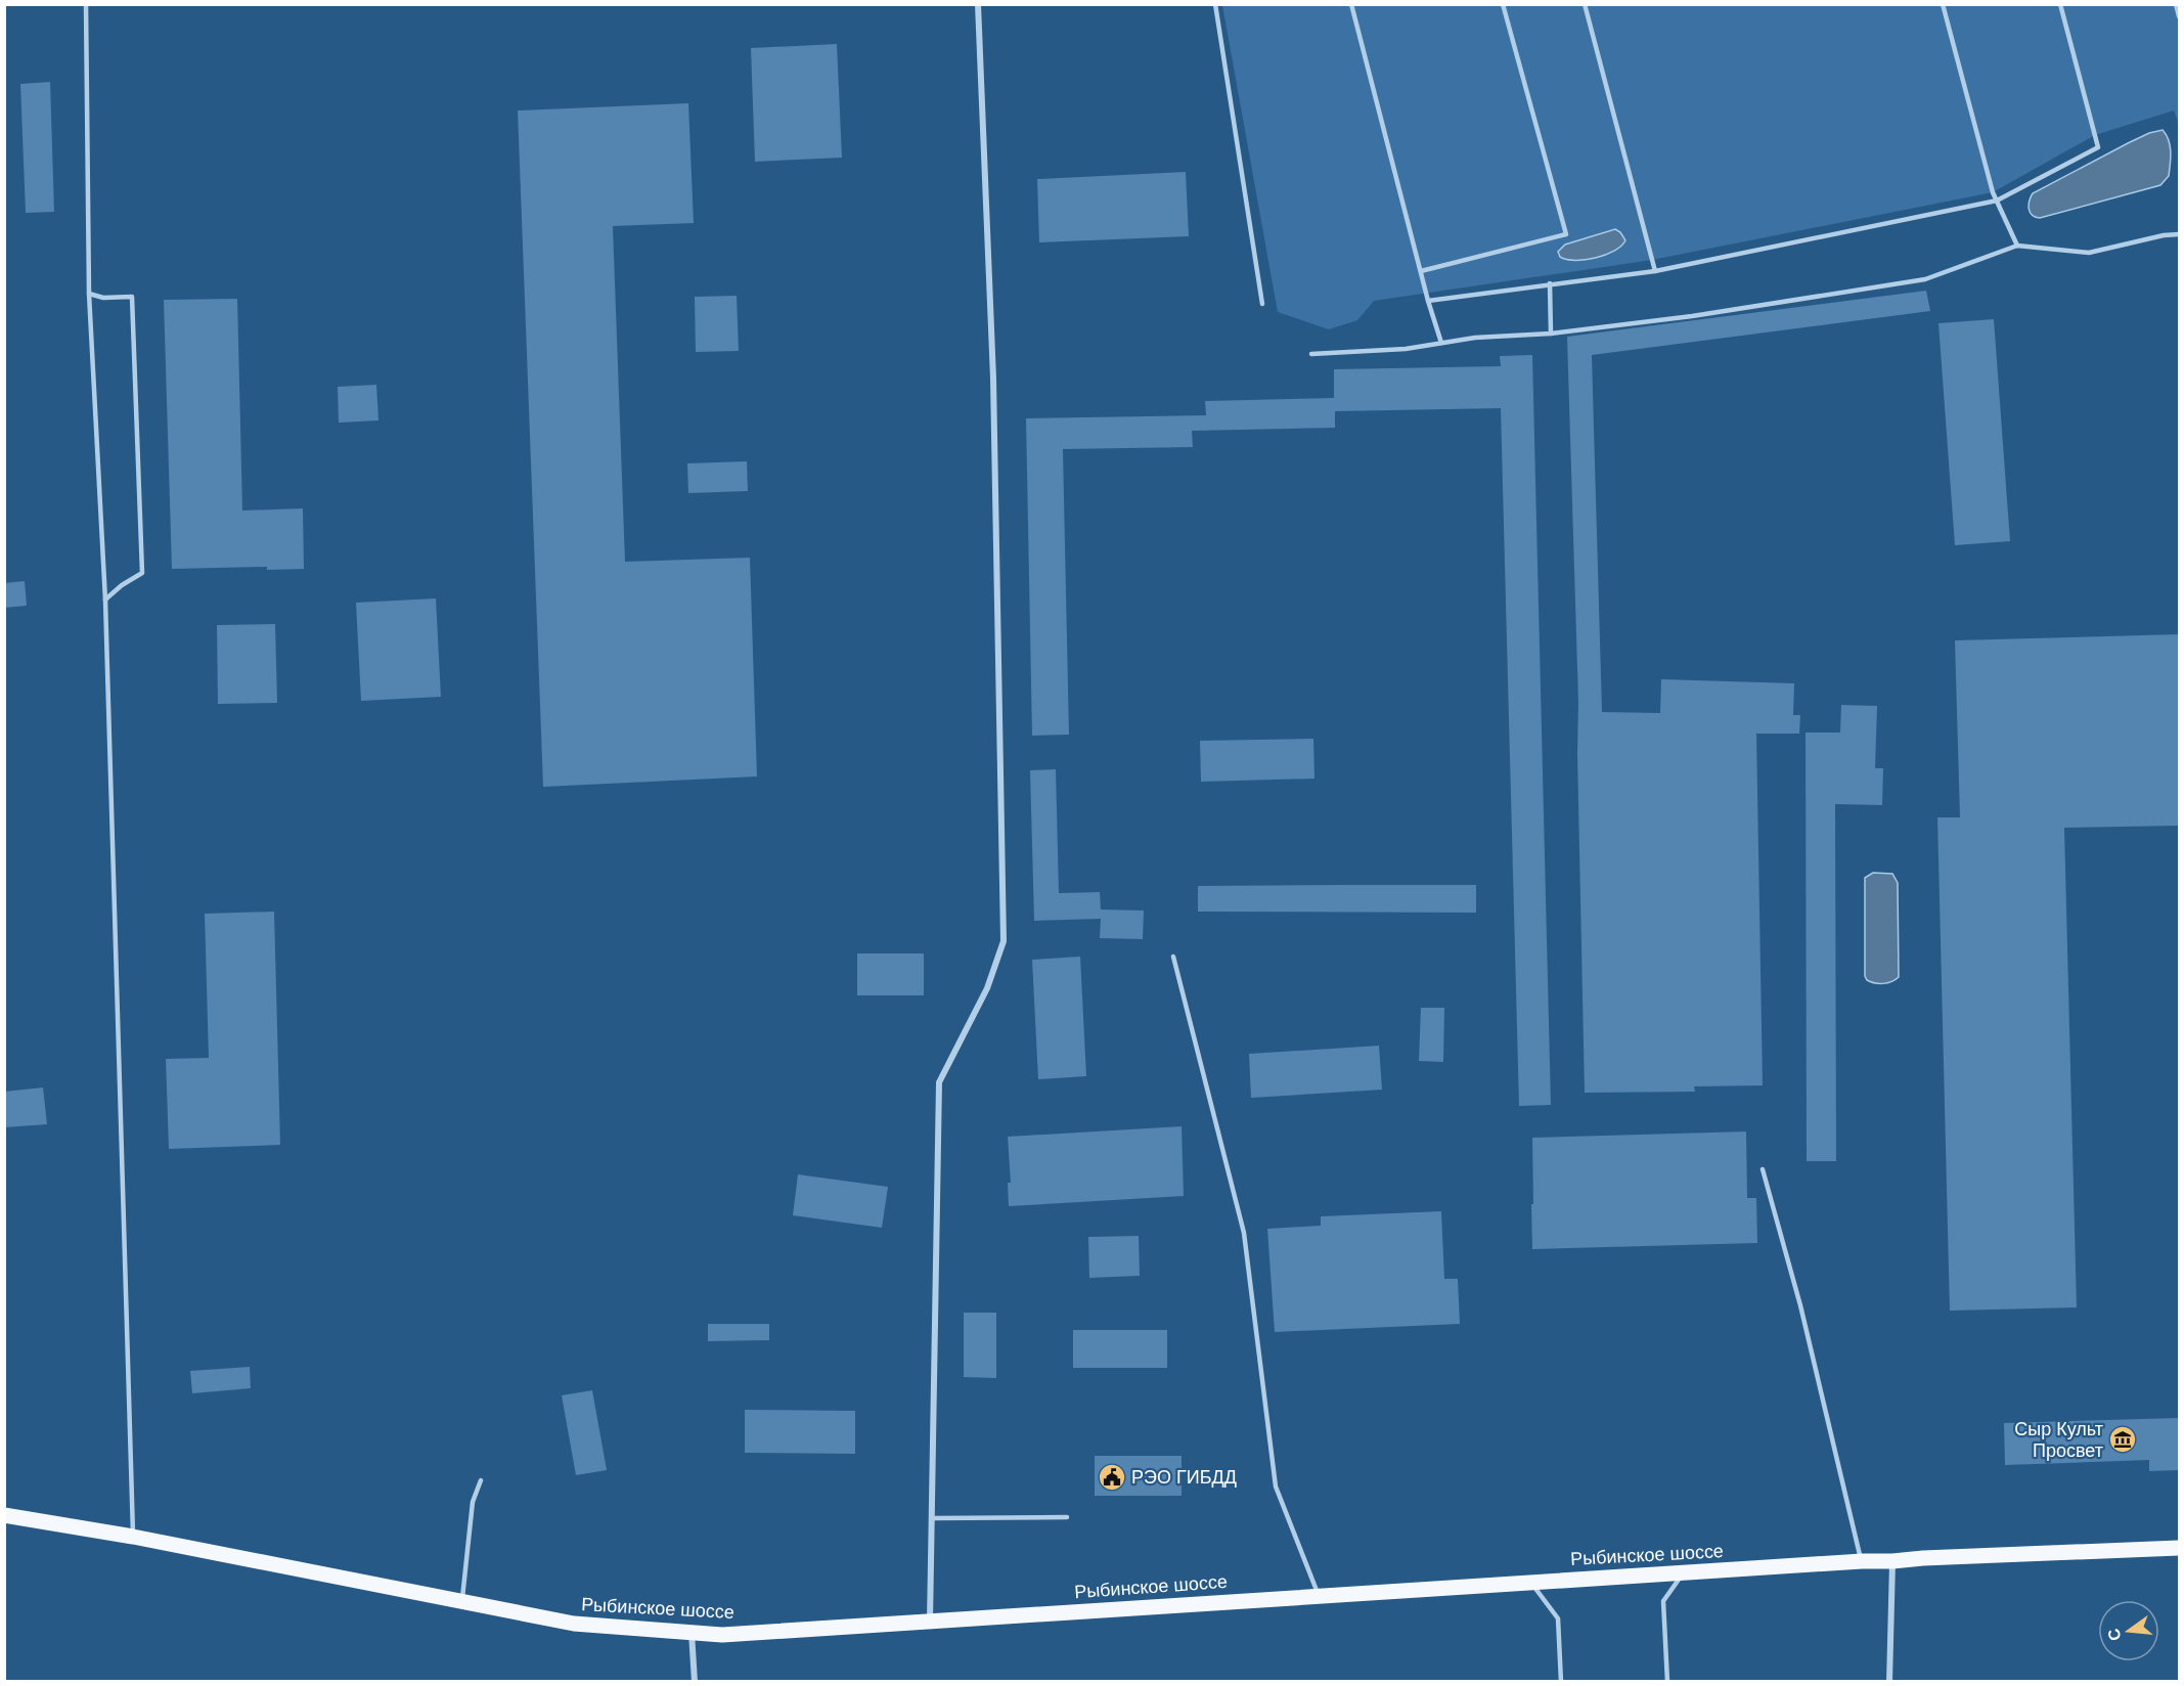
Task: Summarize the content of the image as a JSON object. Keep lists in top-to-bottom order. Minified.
{"streets":{"main road":["Рыбинское шоссе"]},"places":{"museum":["Сыр Культ Просвет"],"public building":["РЭО ГИБДД"]},"north":"left"}
